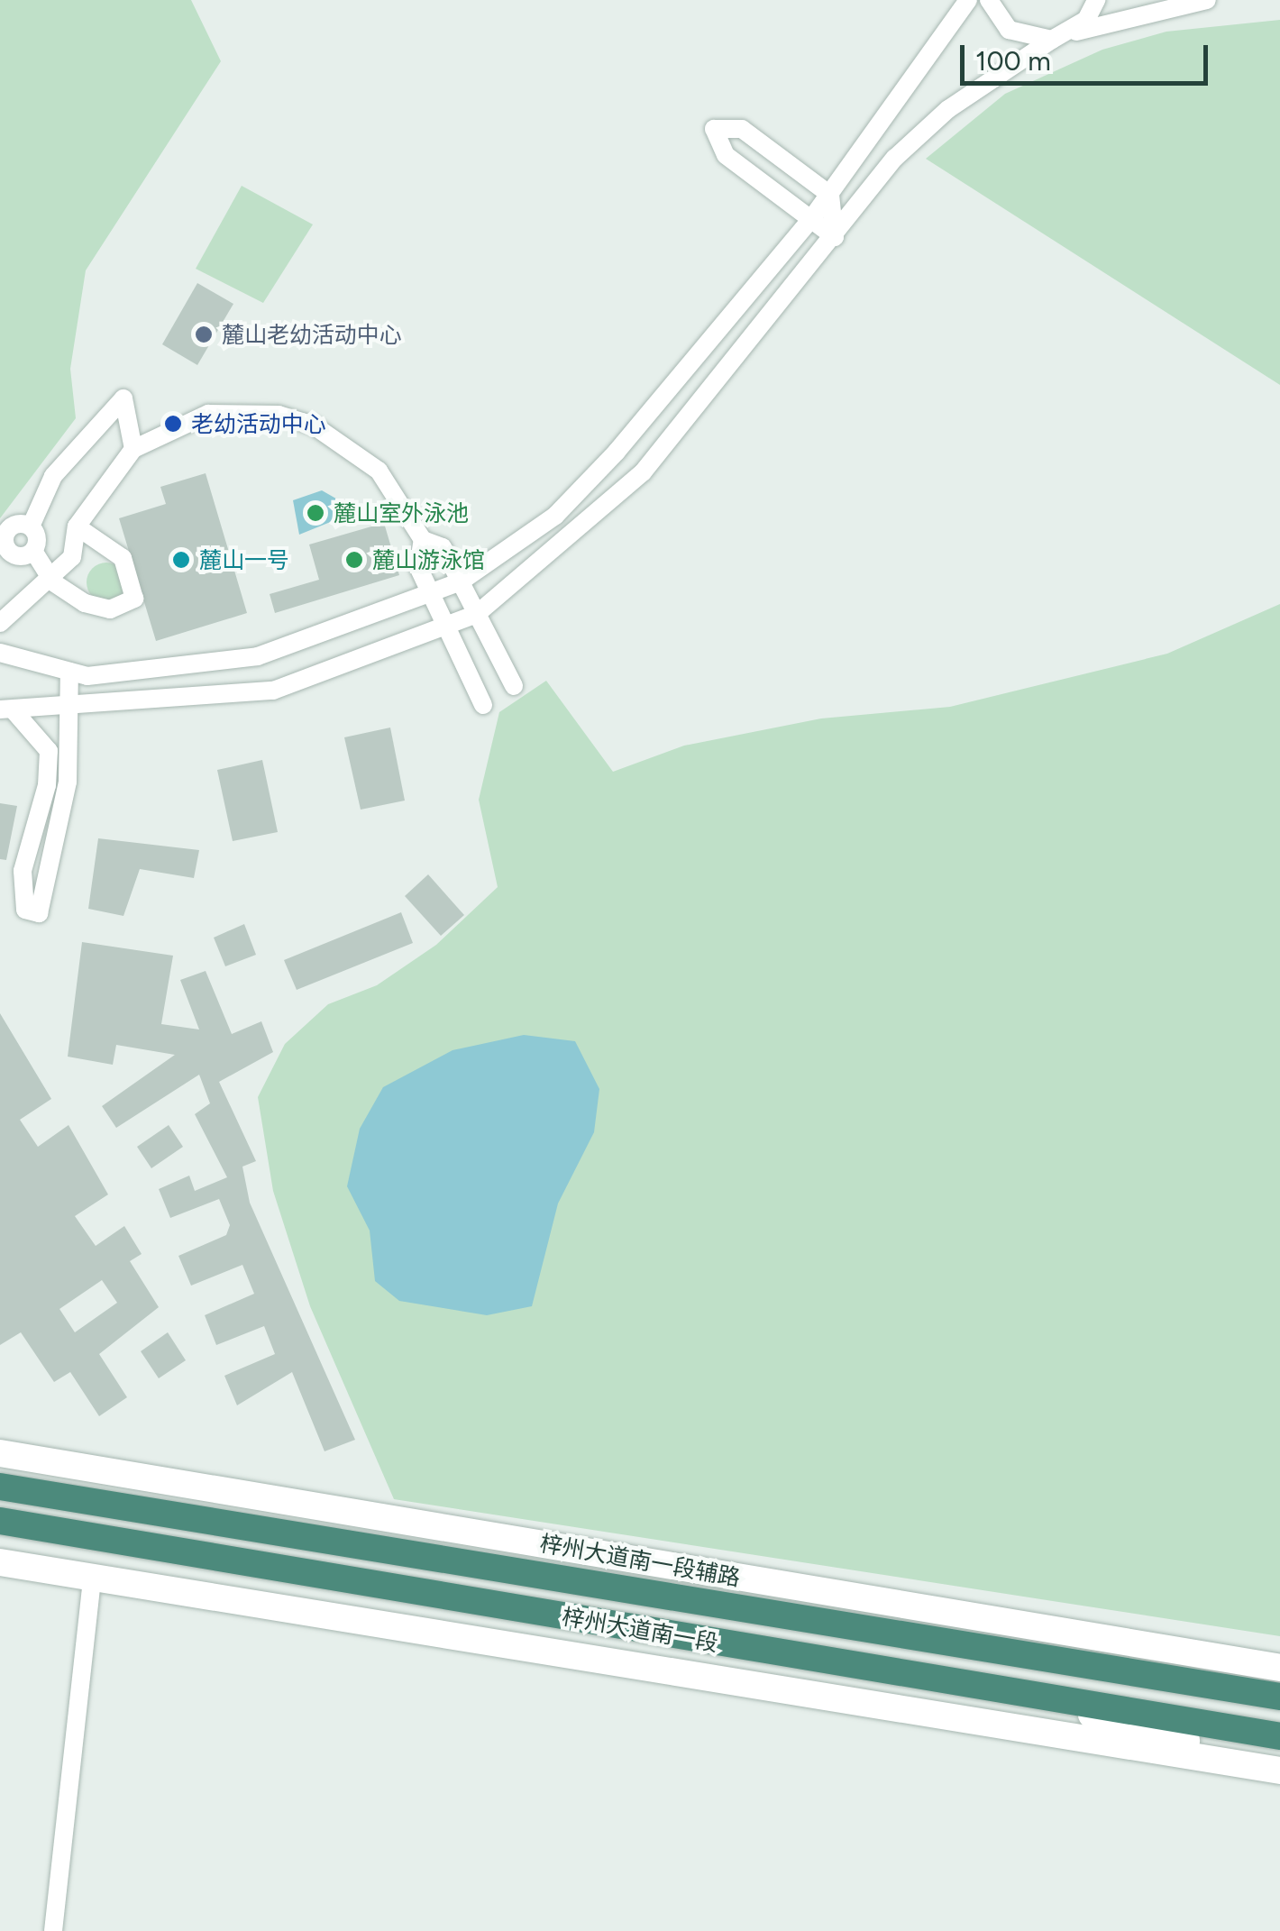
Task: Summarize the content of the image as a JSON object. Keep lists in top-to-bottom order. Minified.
{"streets":{"highway":["梓州大道南一段"],"main road":["梓州大道南一段辅路"]},"places":["麓山老幼活动中心","老幼活动中心","麓山室外泳池","麓山一号","麓山游泳馆"],"scale_bar":"100 m"}
